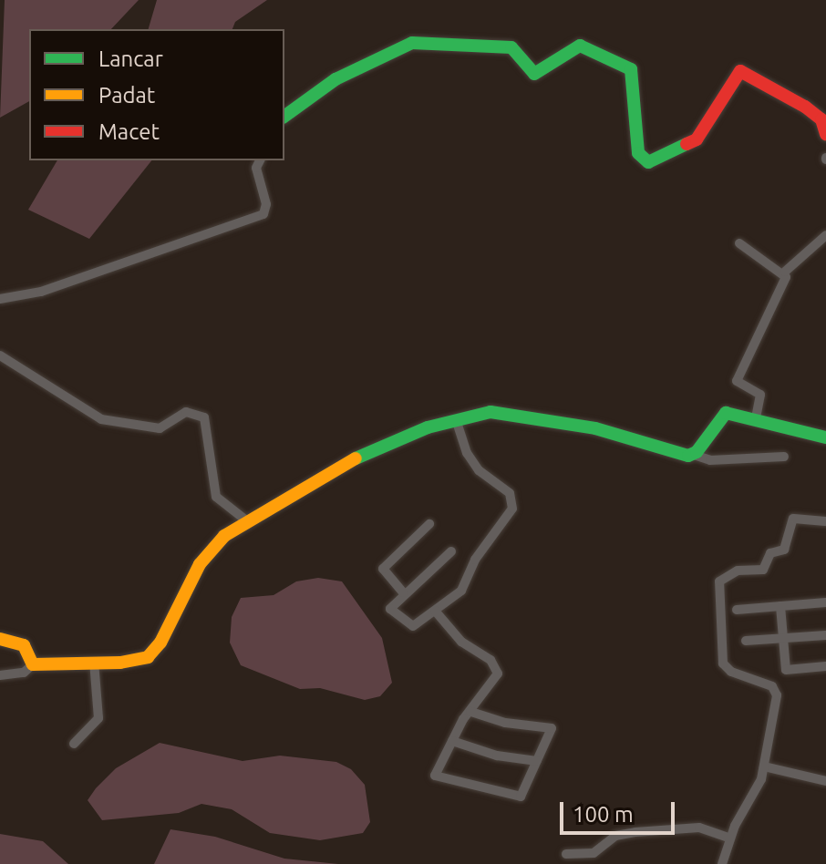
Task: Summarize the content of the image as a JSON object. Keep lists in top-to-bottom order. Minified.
{"legend":["Lancar","Padat","Macet"],"scale_bar":"100 m"}
